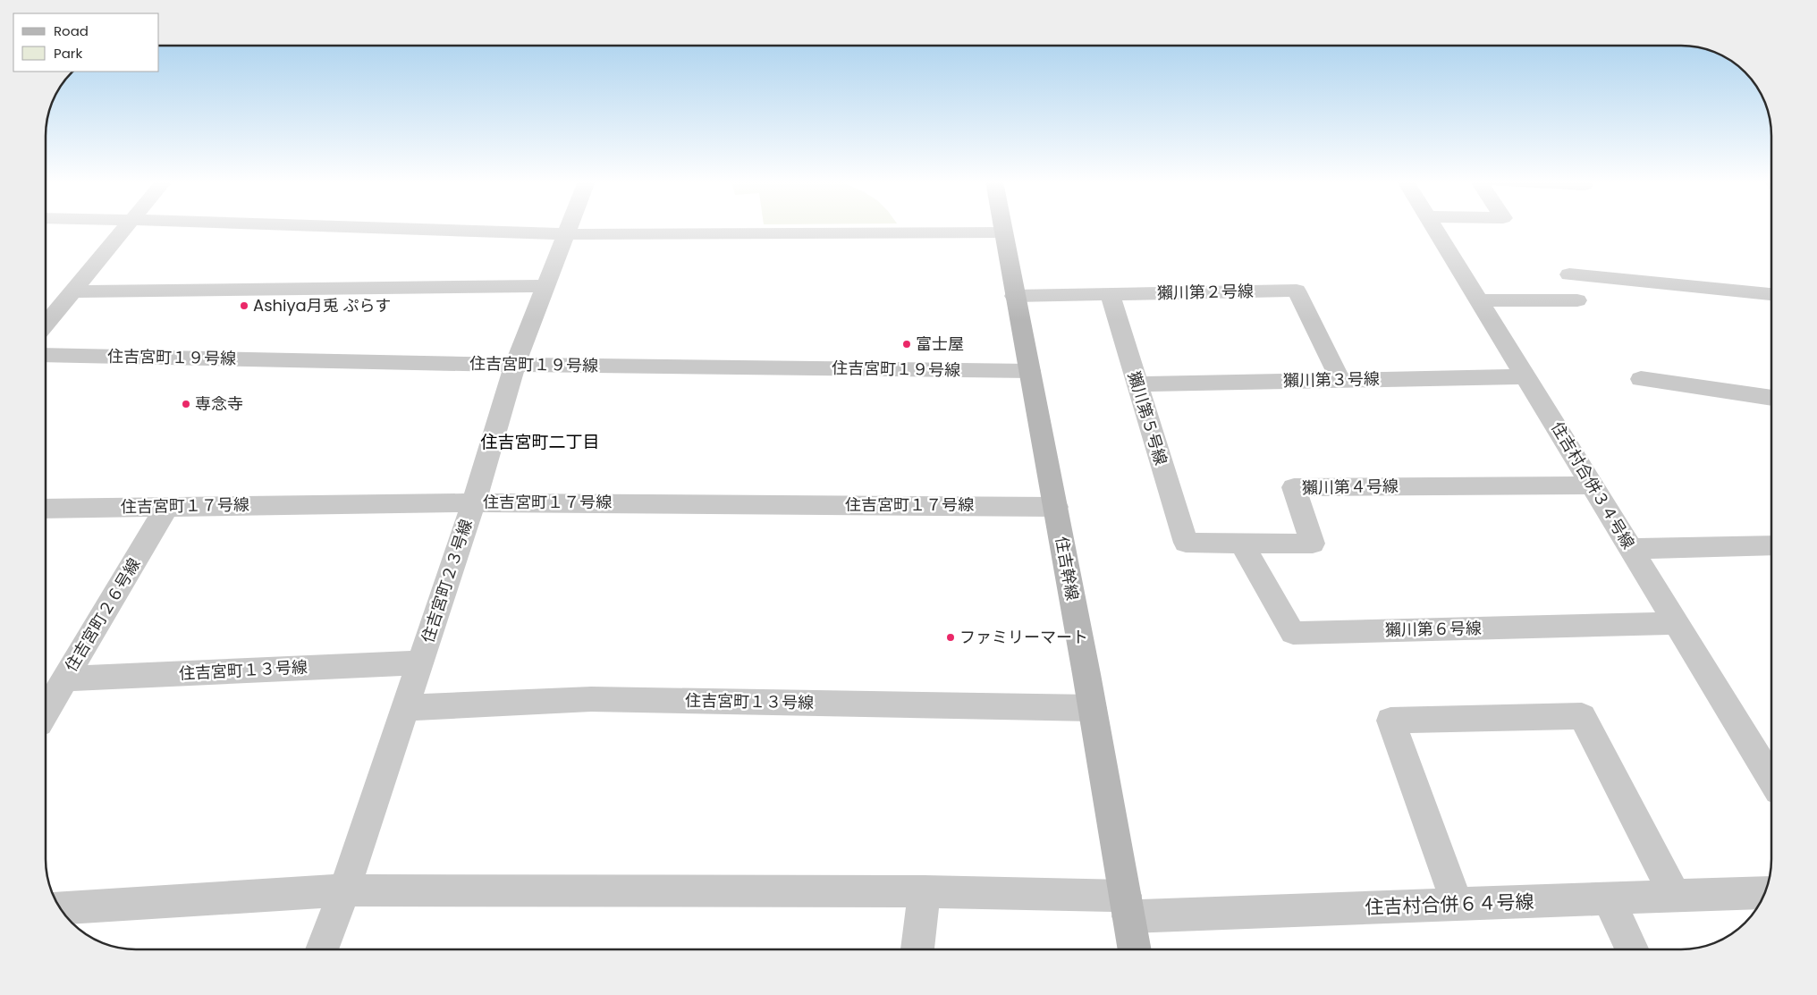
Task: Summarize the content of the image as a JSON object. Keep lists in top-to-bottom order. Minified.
{"streets":{"street":["獺川第２号線","住吉宮町１９号線","獺川第３号線","獺川第５号線","住吉村合併３４号線","獺川第４号線","住吉宮町１７号線","住吉幹線","住吉宮町２３号線","住吉宮町２６号線","獺川第６号線","住吉宮町１３号線","住吉村合併６４号線"]},"crossings":[["獺川第２号線","獺川第３号線"],["獺川第２号線","獺川第５号線"],["獺川第２号線","住吉幹線"],["住吉宮町１９号線","住吉幹線"],["住吉宮町１９号線","住吉宮町２３号線"],["獺川第３号線","獺川第５号線"],["獺川第３号線","住吉村合併３４号線"],["獺川第５号線","獺川第４号線"],["住吉村合併３４号線","獺川第４号線"],["住吉村合併３４号線","獺川第６号線"],["獺川第４号線","獺川第６号線"],["住吉宮町１７号線","住吉幹線"],["住吉宮町１７号線","住吉宮町２３号線"],["住吉宮町１７号線","住吉宮町２６号線"],["住吉幹線","住吉宮町１３号線"],["住吉幹線","住吉村合併６４号線"],["住吉宮町２３号線","住吉宮町１３号線"],["住吉宮町２３号線","住吉村合併６４号線"],["住吉宮町２６号線","住吉宮町１３号線"]],"districts":["住吉宮町二丁目"],"places":["Ashiya月兎 ぷらす","富士屋","専念寺","ファミリーマート"],"legend":["Road","Park"]}
